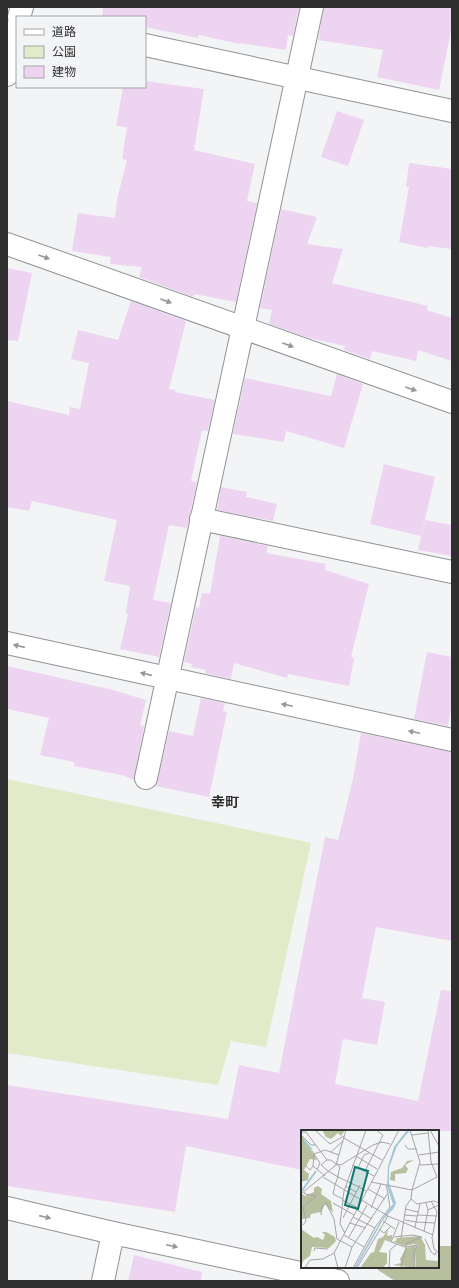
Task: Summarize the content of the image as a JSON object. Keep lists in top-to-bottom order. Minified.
{"districts":["幸町"],"legend":["道路","公園","建物"]}
